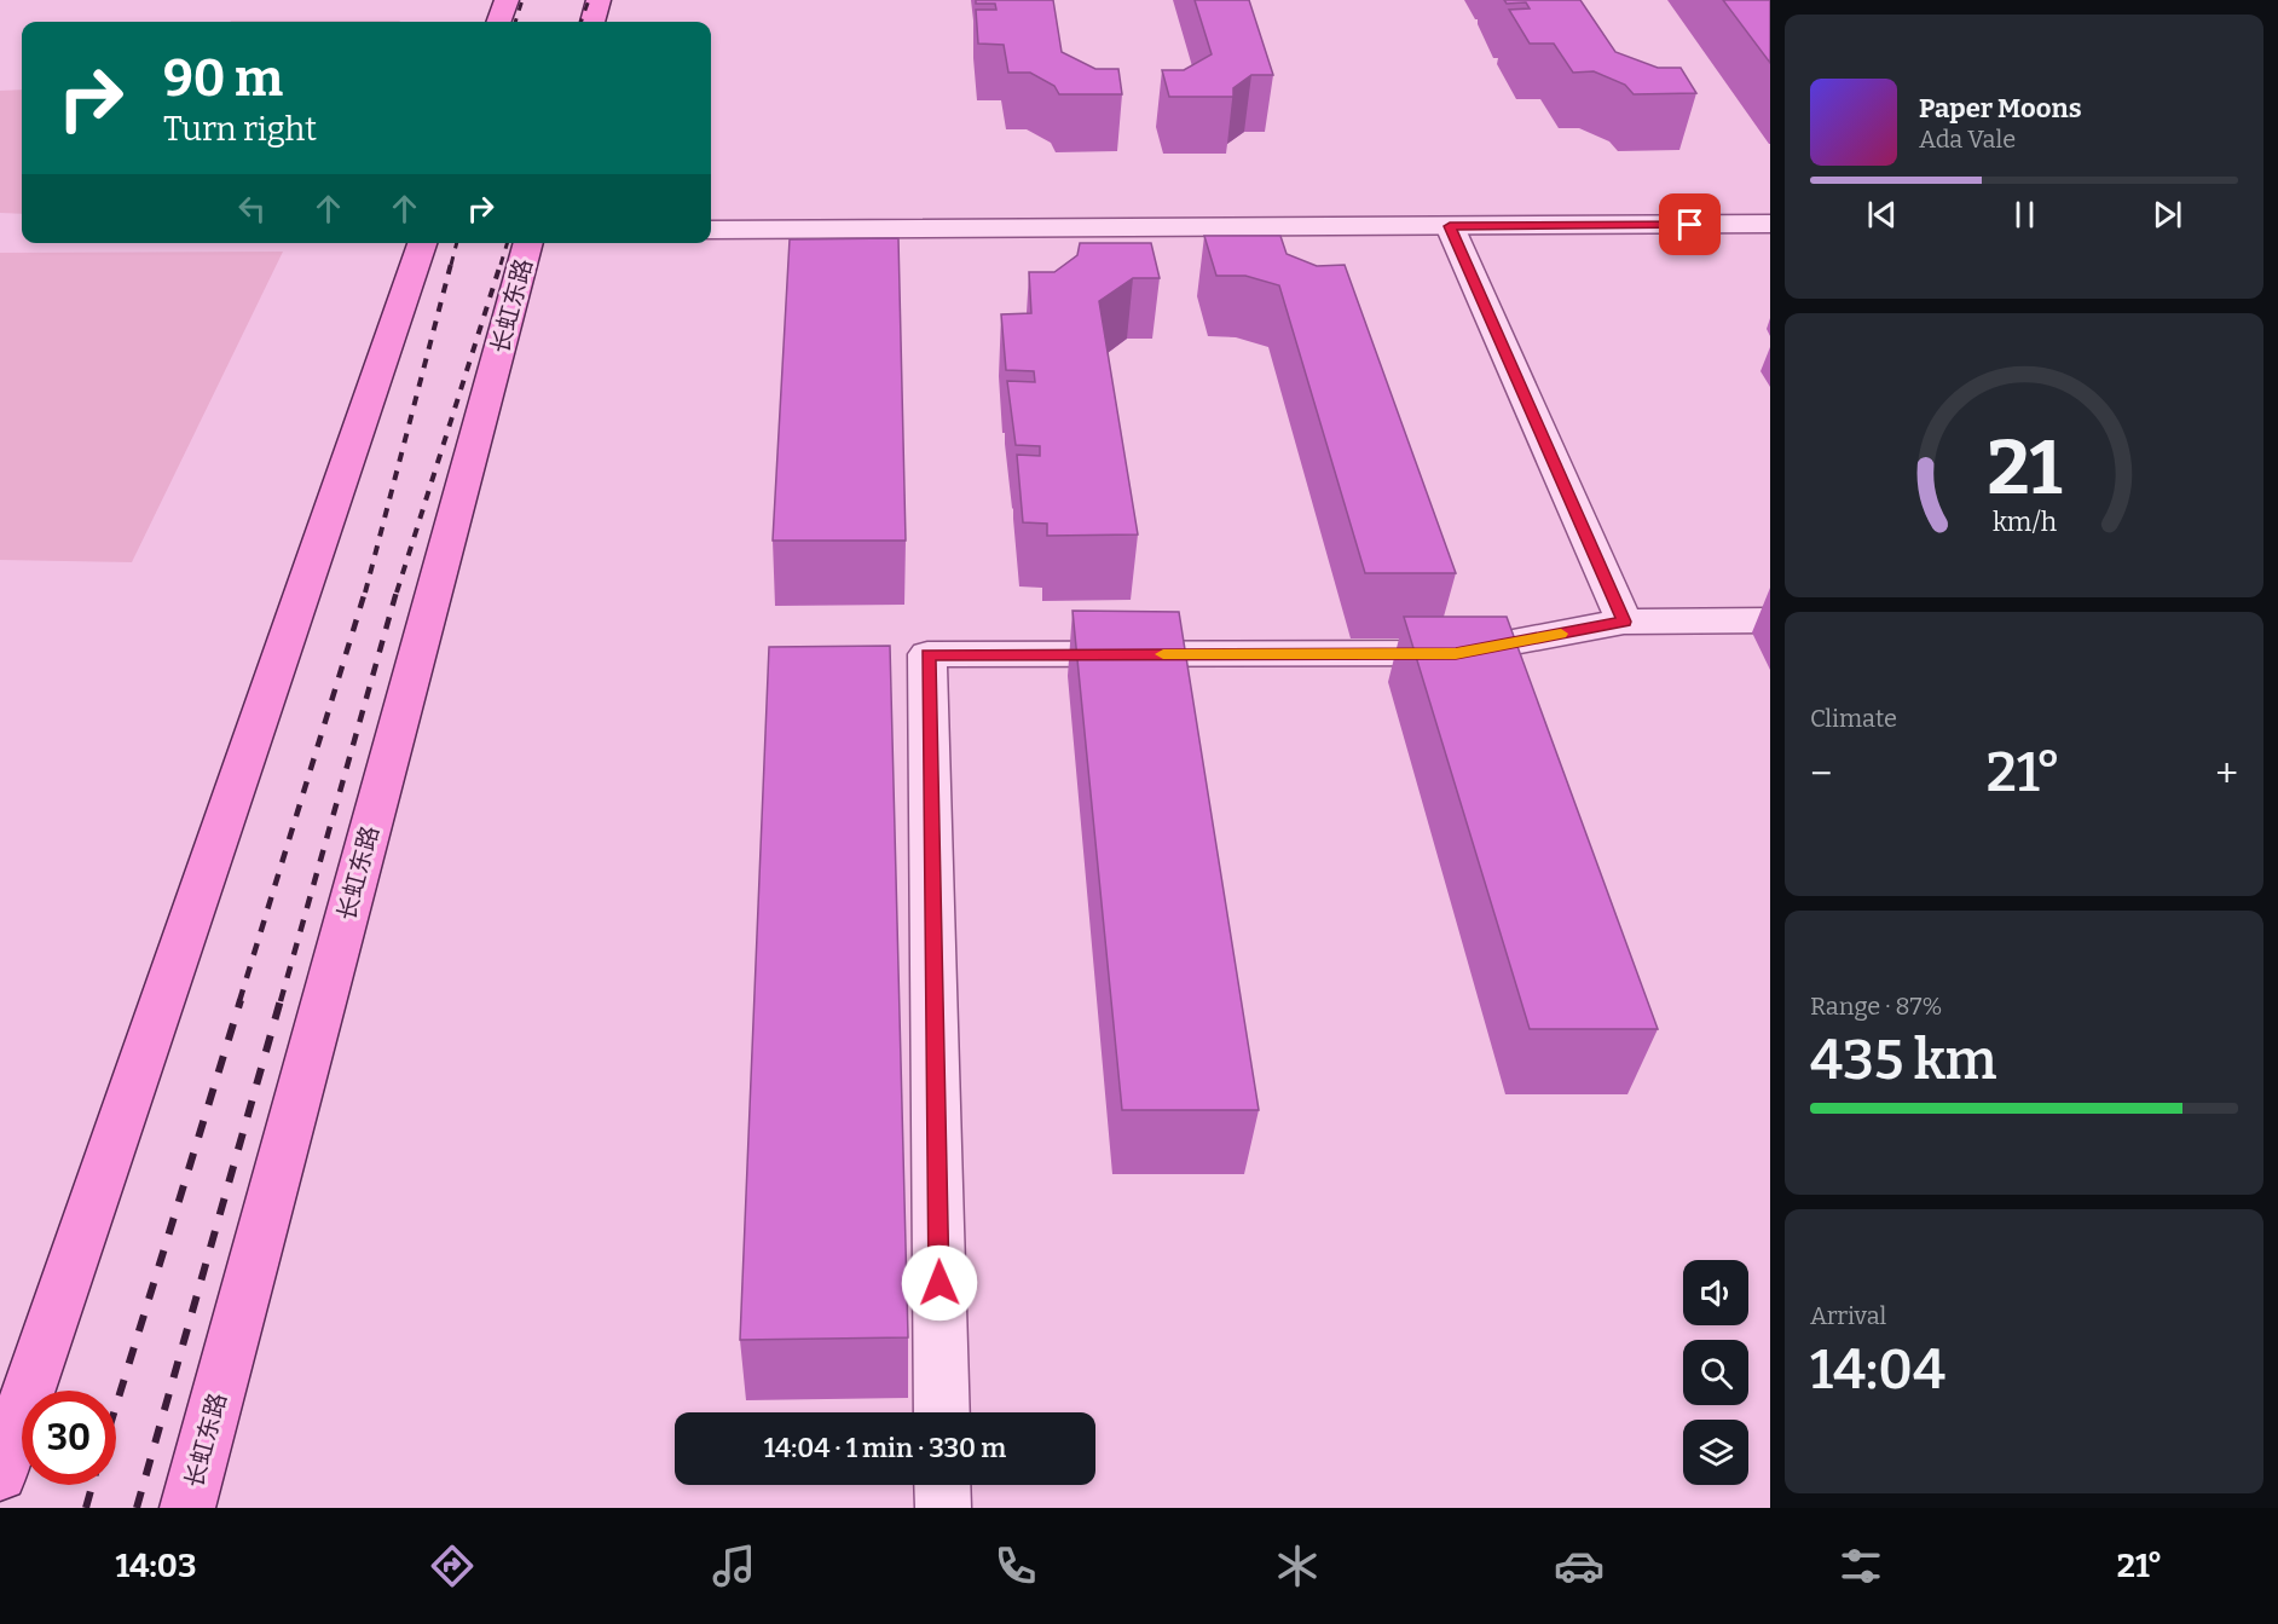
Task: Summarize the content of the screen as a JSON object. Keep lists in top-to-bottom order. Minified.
{"streets":{"main road":["长虹东路"]},"page":{"turn":["90 m","Turn right"],"song":["Paper Moons","Ada Vale"],"tile":["Climate",["Range · 87%","435 km"],["Arrival","14:04"]],"heat":["−","21°","+"],"limit":"30","trip":"14:04 · 1 min · 330 m","tabs":["14:03","21°"],"gauge":["21","km/h"]}}
